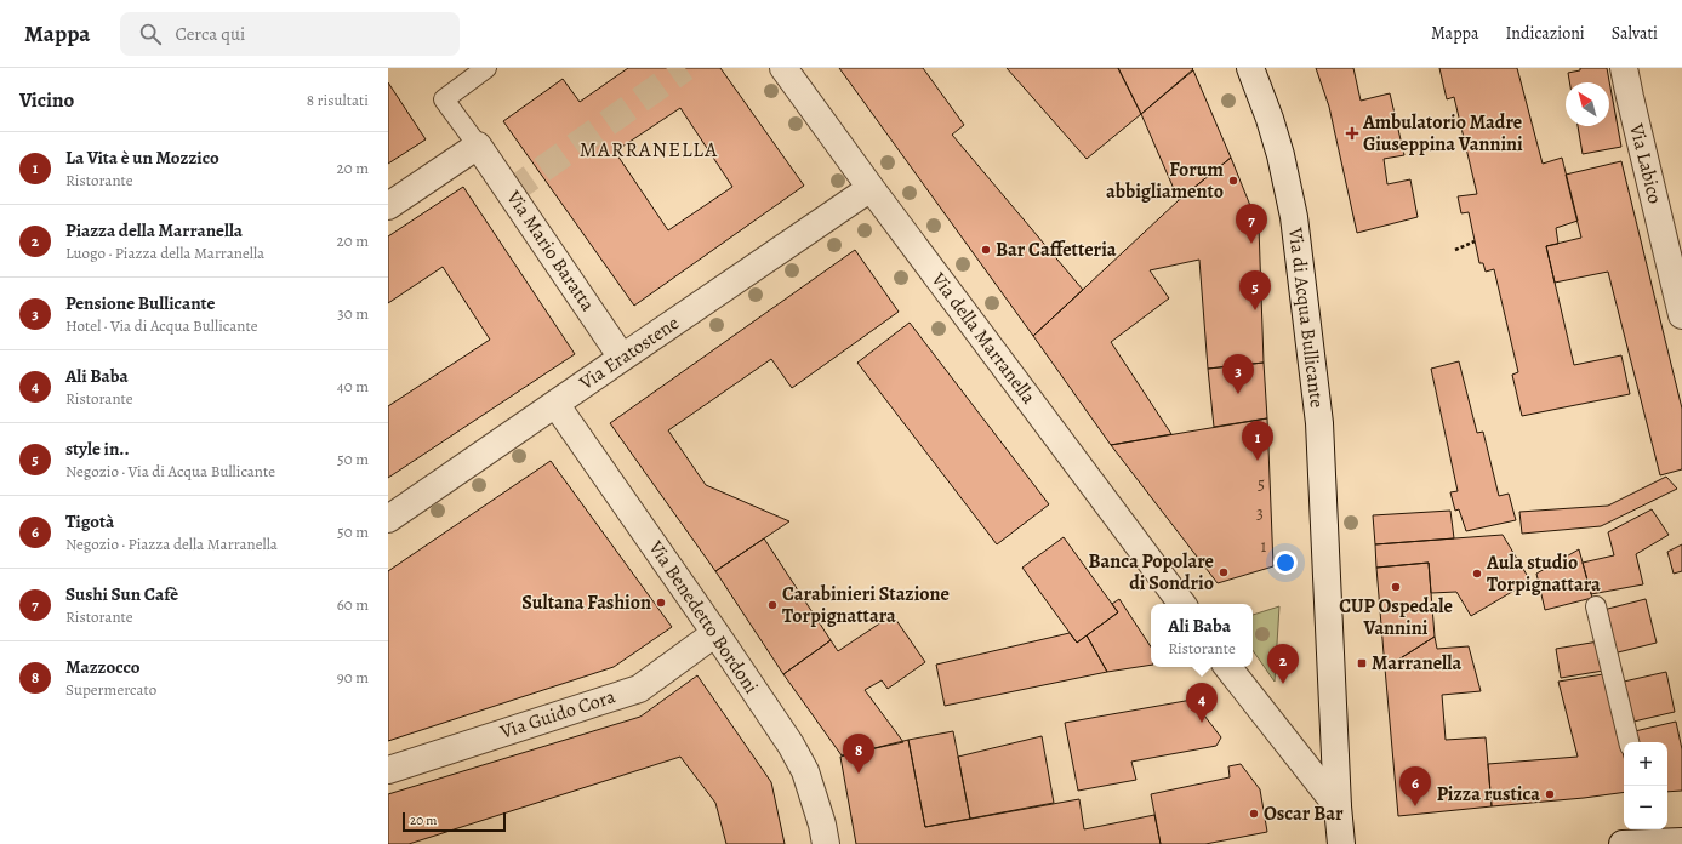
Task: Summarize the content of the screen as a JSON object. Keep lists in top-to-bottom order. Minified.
{"streets":{"street":["Via Labico","Via Mario Baratta","Via di Acqua Bullicante","Via della Marranella","Via Eratostene","Via Benedetto Bordoni","Via Guido Cora"]},"crossings":[["Via Mario Baratta","Via Eratostene"],["Via della Marranella","Via Eratostene"],["Via Eratostene","Via Benedetto Bordoni"],["Via Benedetto Bordoni","Via Guido Cora"]],"districts":["MARRANELLA"],"places":{"health":["Ambulatorio Madre Giuseppina Vannini"],"other":["Forum abbigliamento","Bar Caffetteria","Banca Popolare di Sondrio","Aula studio Torpignattara","CUP Ospedale Vannini","Sultana Fashion","Carabinieri Stazione Torpignattara","Pizza rustica","Oscar Bar"],"transit":["Marranella"]},"house_numbers":["5","3","1"],"scale_bar":"20 m","north":"top left","page":{"header":"Mappa","search":"Cerca qui","nav":["Mappa","Indicazioni","Salvati"],"heading":["Vicino","8 risultati"],"list":[{"mark":"1","name":"La Vita è un Mozzico","note":"Ristorante","value":"20 m"},{"mark":"2","name":"Piazza della Marranella","note":"Luogo · Piazza della Marranella","value":"20 m"},{"mark":"3","name":"Pensione Bullicante","note":"Hotel · Via di Acqua Bullicante","value":"30 m"},{"mark":"4","name":"Ali Baba","note":"Ristorante","value":"40 m"},{"mark":"5","name":"style in..","note":"Negozio · Via di Acqua Bullicante","value":"50 m"},{"mark":"6","name":"Tigotà","note":"Negozio · Piazza della Marranella","value":"50 m"},{"mark":"7","name":"Sushi Sun Cafè","note":"Ristorante","value":"60 m"},{"mark":"8","name":"Mazzocco","note":"Supermercato","value":"90 m"}],"pins":["7","5","3","1","2","4","8","6"],"popup":["Ali Baba","Ristorante"],"map_buttons":["+","−"],"scale":"20 m"}}
